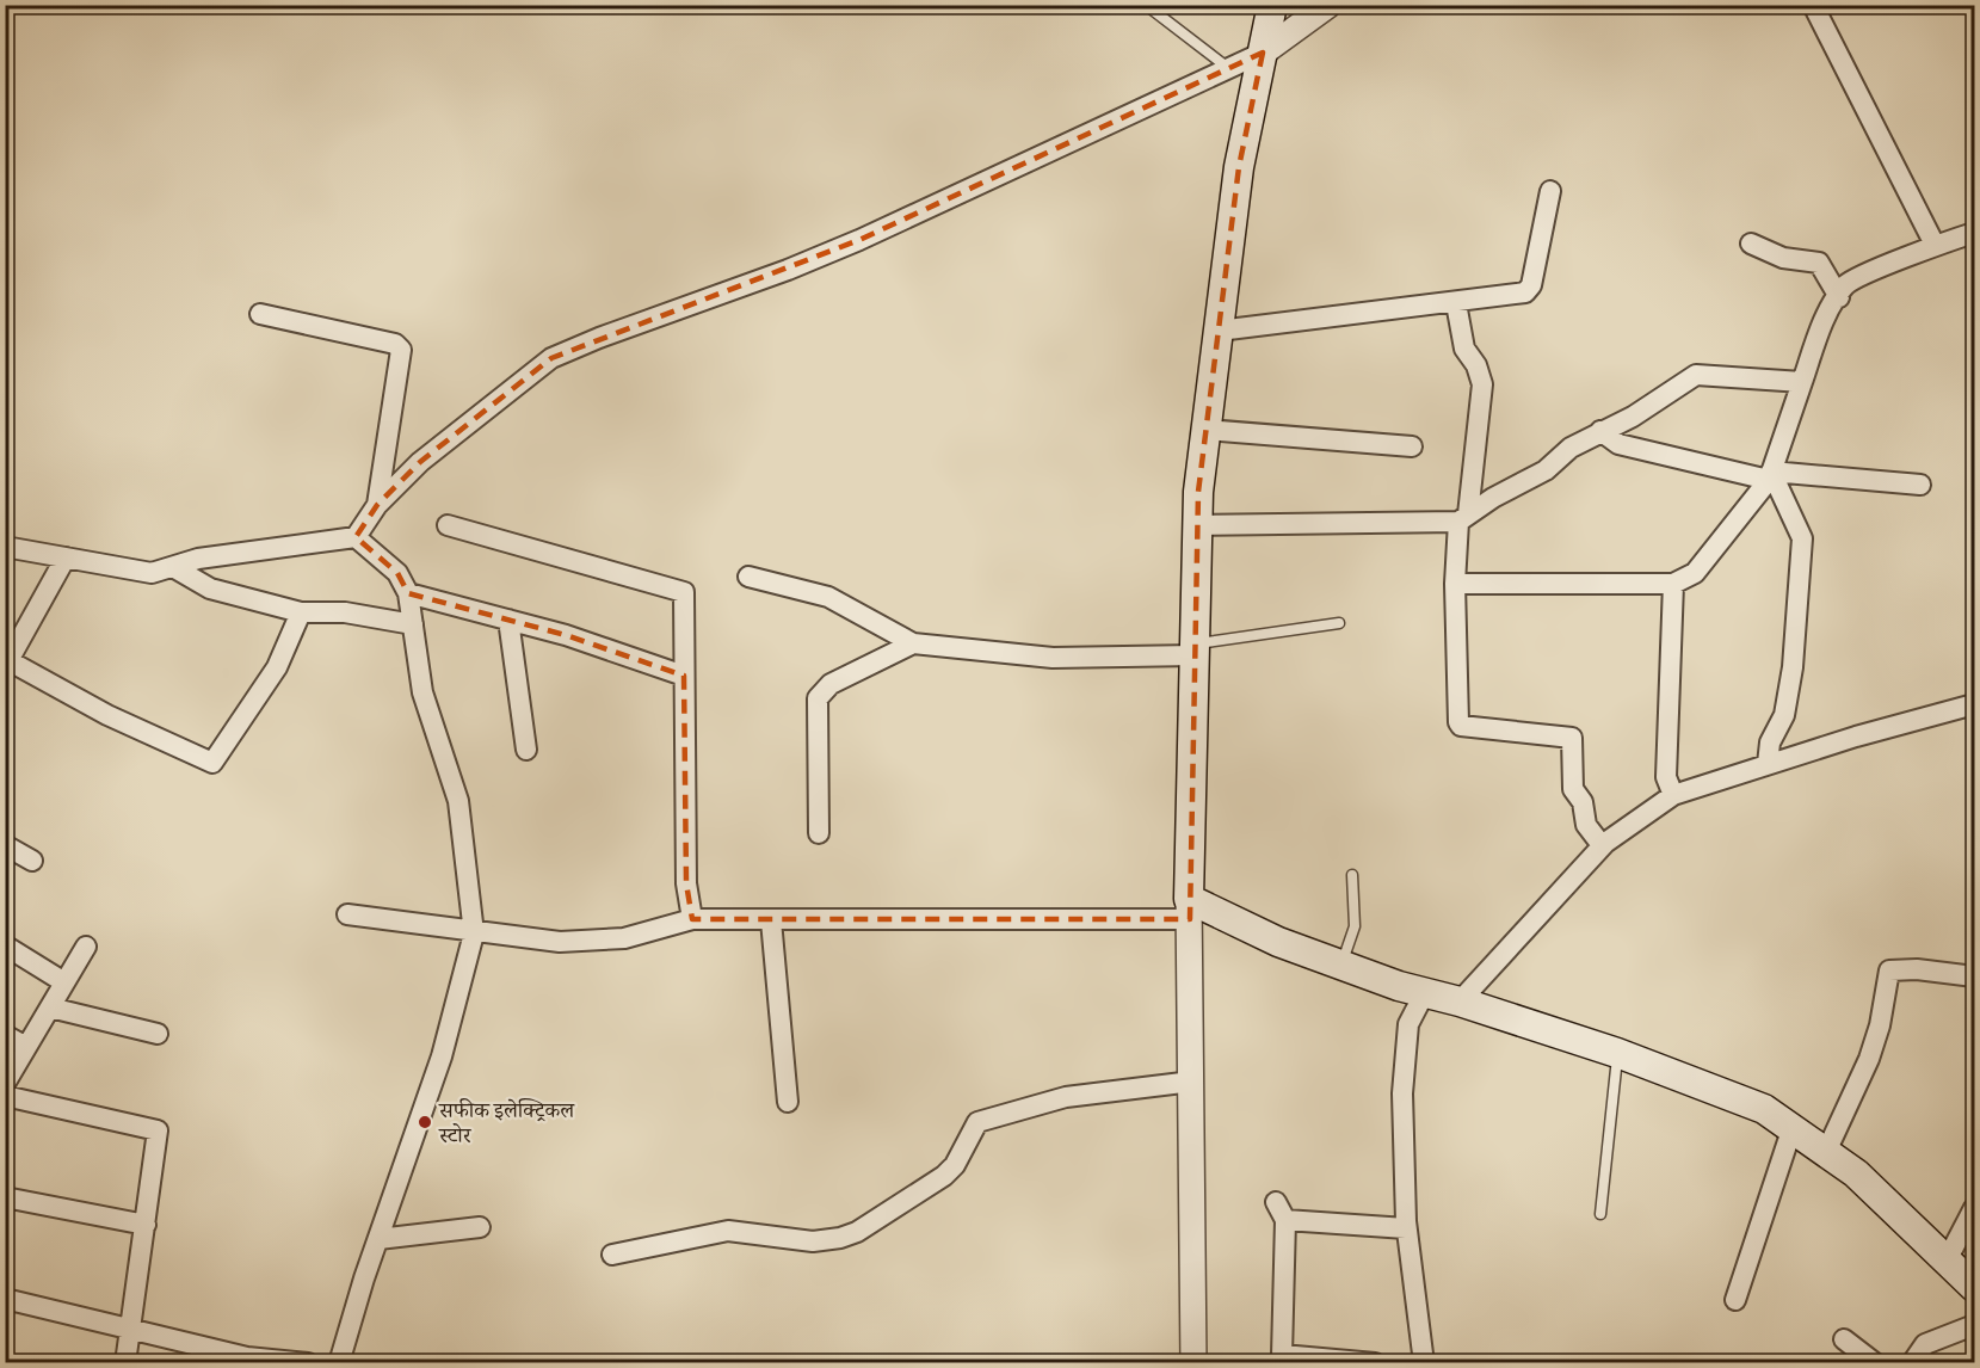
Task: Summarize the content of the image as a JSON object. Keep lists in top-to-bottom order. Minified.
{"places":["सफीक इलेक्ट्रिकल स्टोर"]}
